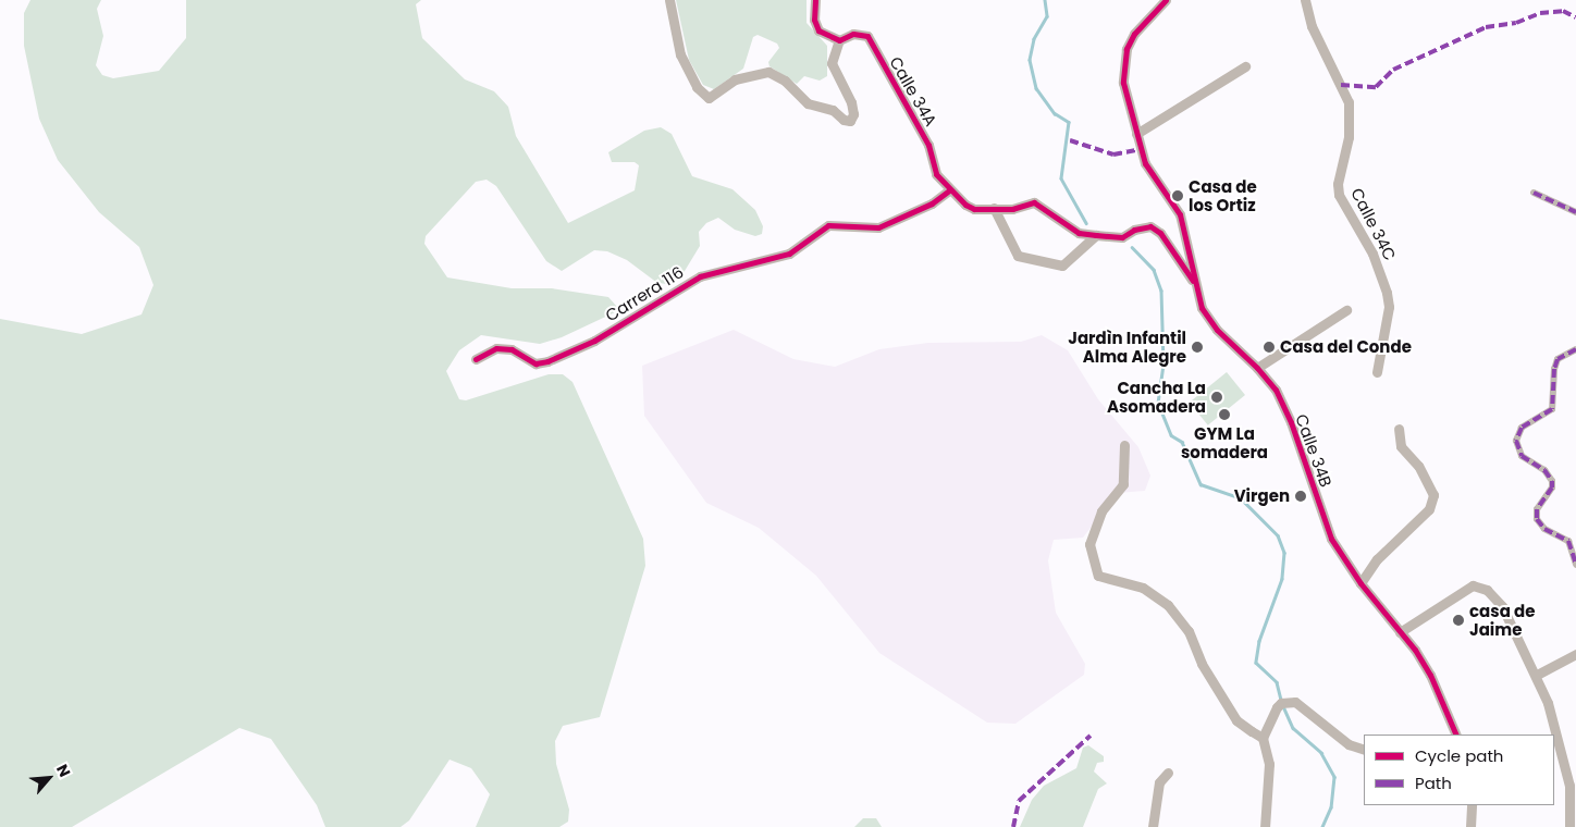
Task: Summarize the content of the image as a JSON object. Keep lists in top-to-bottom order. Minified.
{"streets":{"street":["Calle 34A","Calle 34C","Carrera 116","Calle 34B"]},"crossings":[["Calle 34A","Carrera 116"],["Calle 34A","Calle 34B"]],"places":["Casa de los Ortiz","Jardìn Infantil Alma Alegre","Casa del Conde","Cancha La Asomadera","GYM La somadera","Virgen","casa de Jaime"],"legend":["Cycle path","Path"],"north":"top right"}
